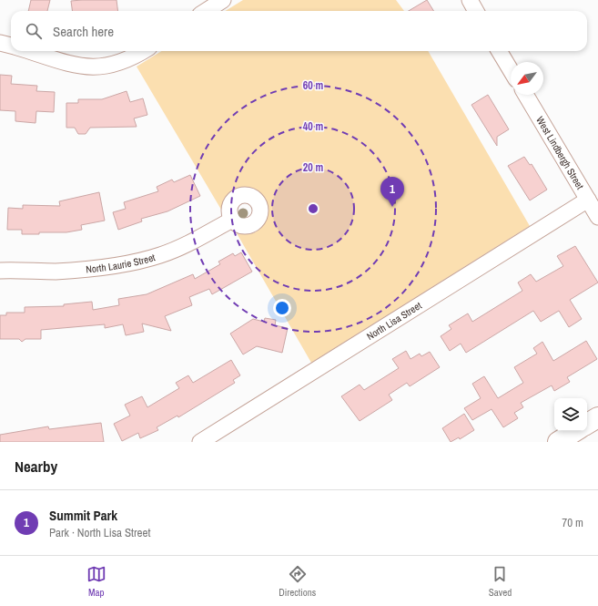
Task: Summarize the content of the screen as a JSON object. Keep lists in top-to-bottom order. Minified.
{"streets":{"street":["West Lindbergh Street","North Laurie Street","North Lisa Street"]},"crossings":[["West Lindbergh Street","North Lisa Street"]],"north":"bottom left","page":{"search":"Search here","pins":"1","heading":"Nearby","list":[{"mark":"1","name":"Summit Park","note":"Park · North Lisa Street","value":"70 m"}],"nav":["Map","Directions","Saved"]},"rings":["60 m","40 m","20 m"]}
